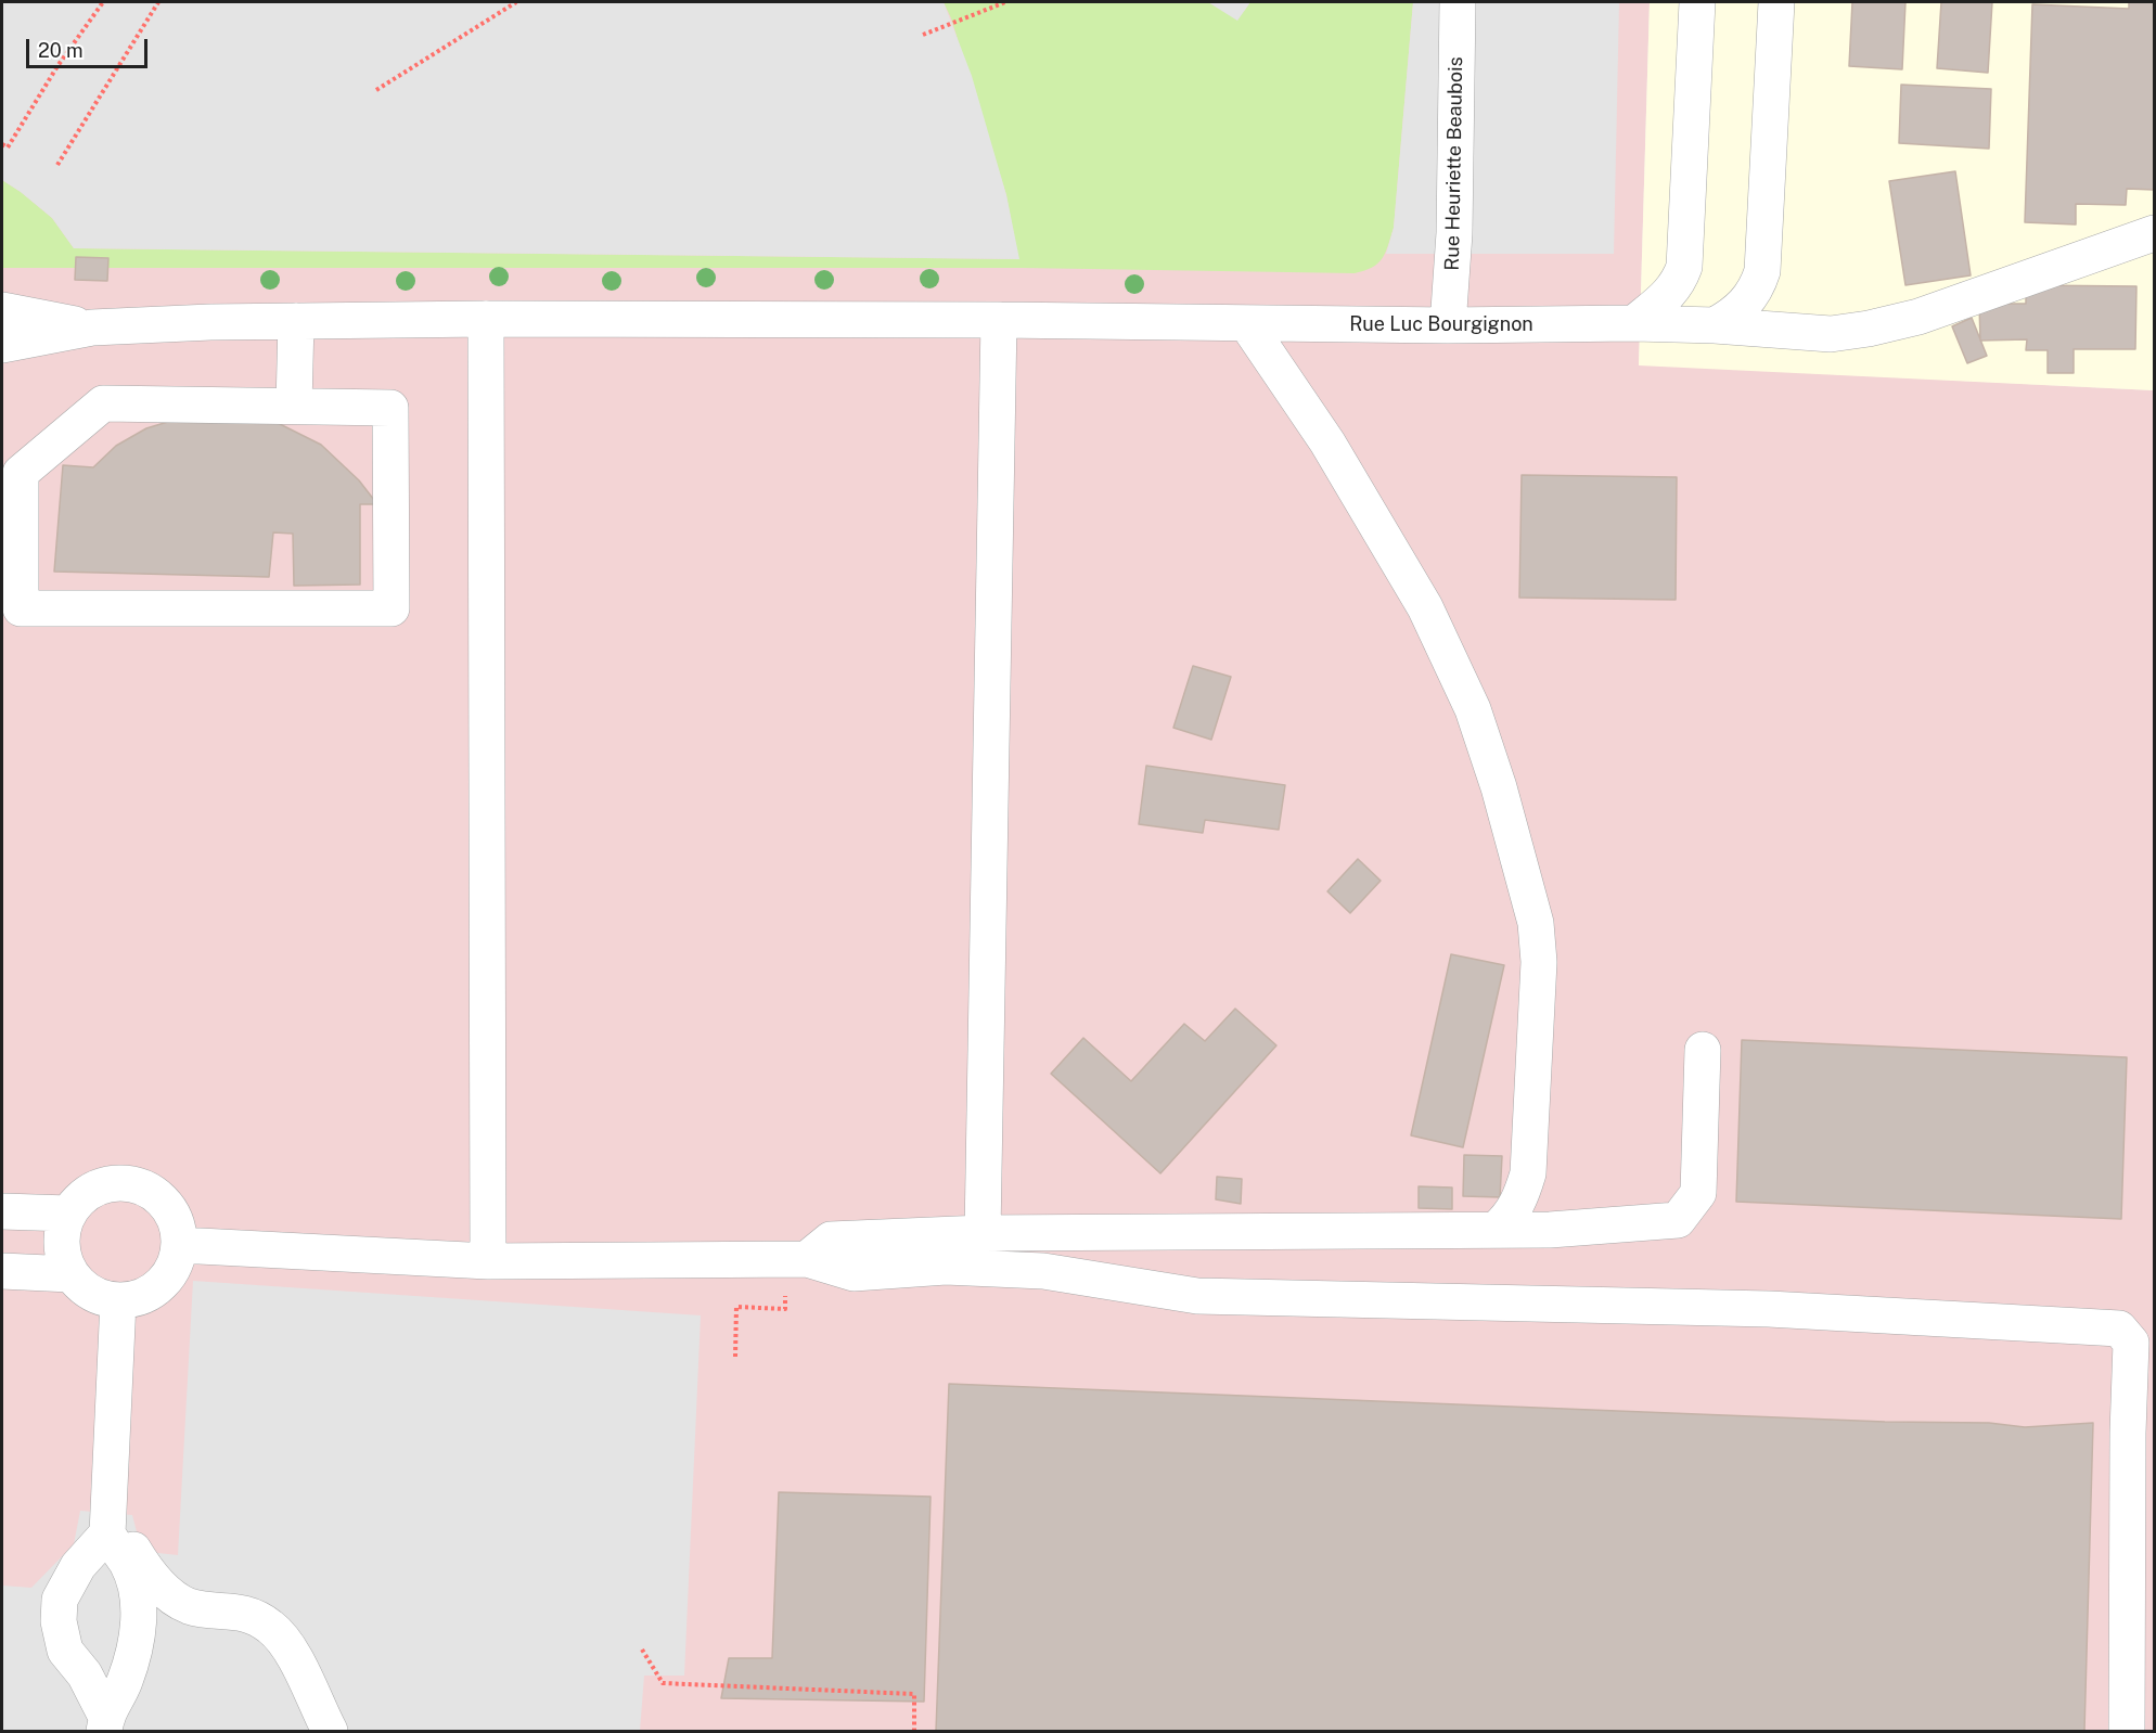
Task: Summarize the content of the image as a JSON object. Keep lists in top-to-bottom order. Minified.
{"streets":{"street":["Rue Heuriette Beaubois","Rue Luc Bourgignon"]},"crossings":[["Rue Heuriette Beaubois","Rue Luc Bourgignon"]],"scale_bar":"20 m"}
